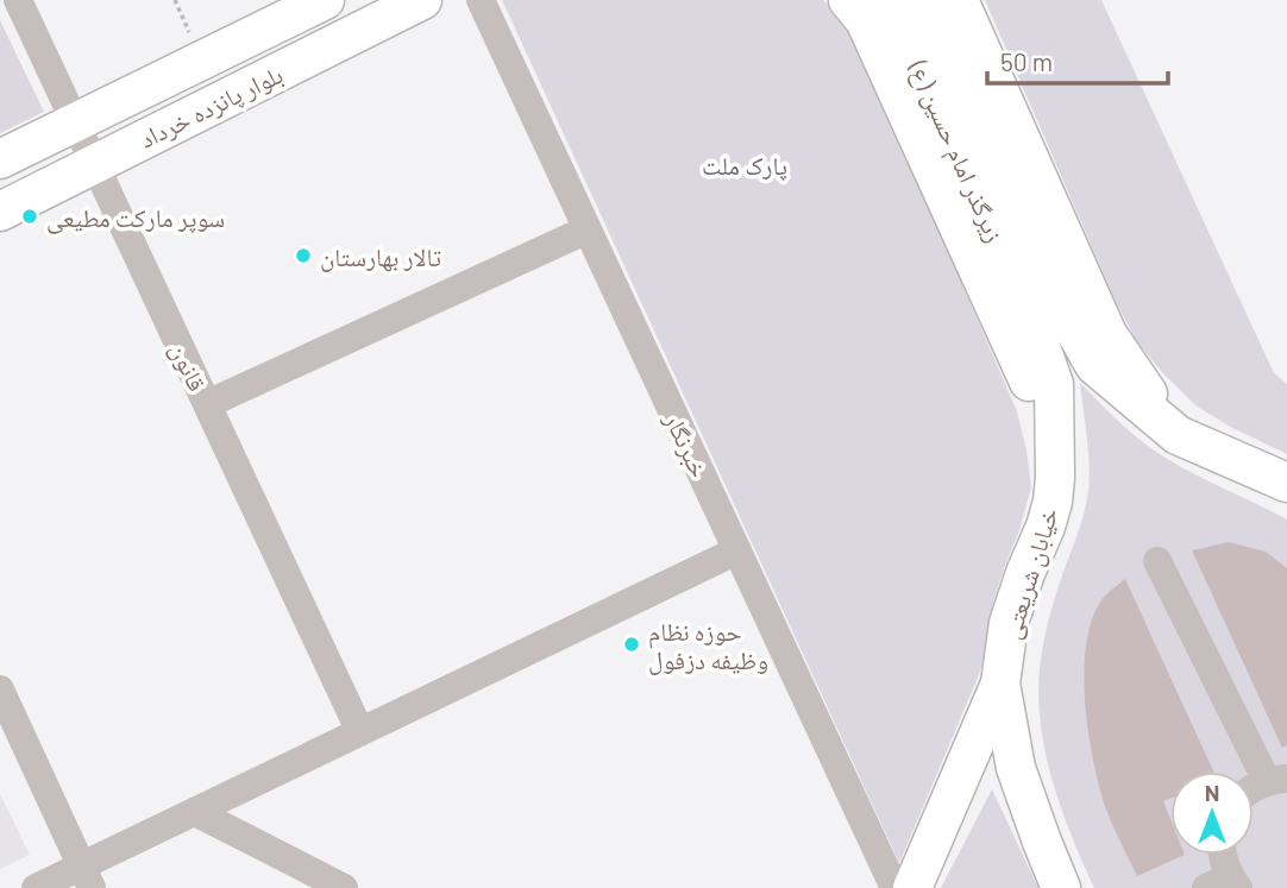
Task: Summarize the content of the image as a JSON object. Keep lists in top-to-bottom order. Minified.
{"streets":{"main road":["بلوار پانزده خرداد","زیرگذر امام حسین (ع)","خیابان شریعتی"],"street":["قانون","خبرنگار"]},"crossings":[["بلوار پانزده خرداد","قانون"],["زیرگذر امام حسین (ع)","خیابان شریعتی"]],"parks":["پارک ملت"],"places":["سوپر مارکت مطیعی","تالار بهارستان","حوزه نظام وظیفه دزفول"],"scale_bar":"50 m","north":"top"}
